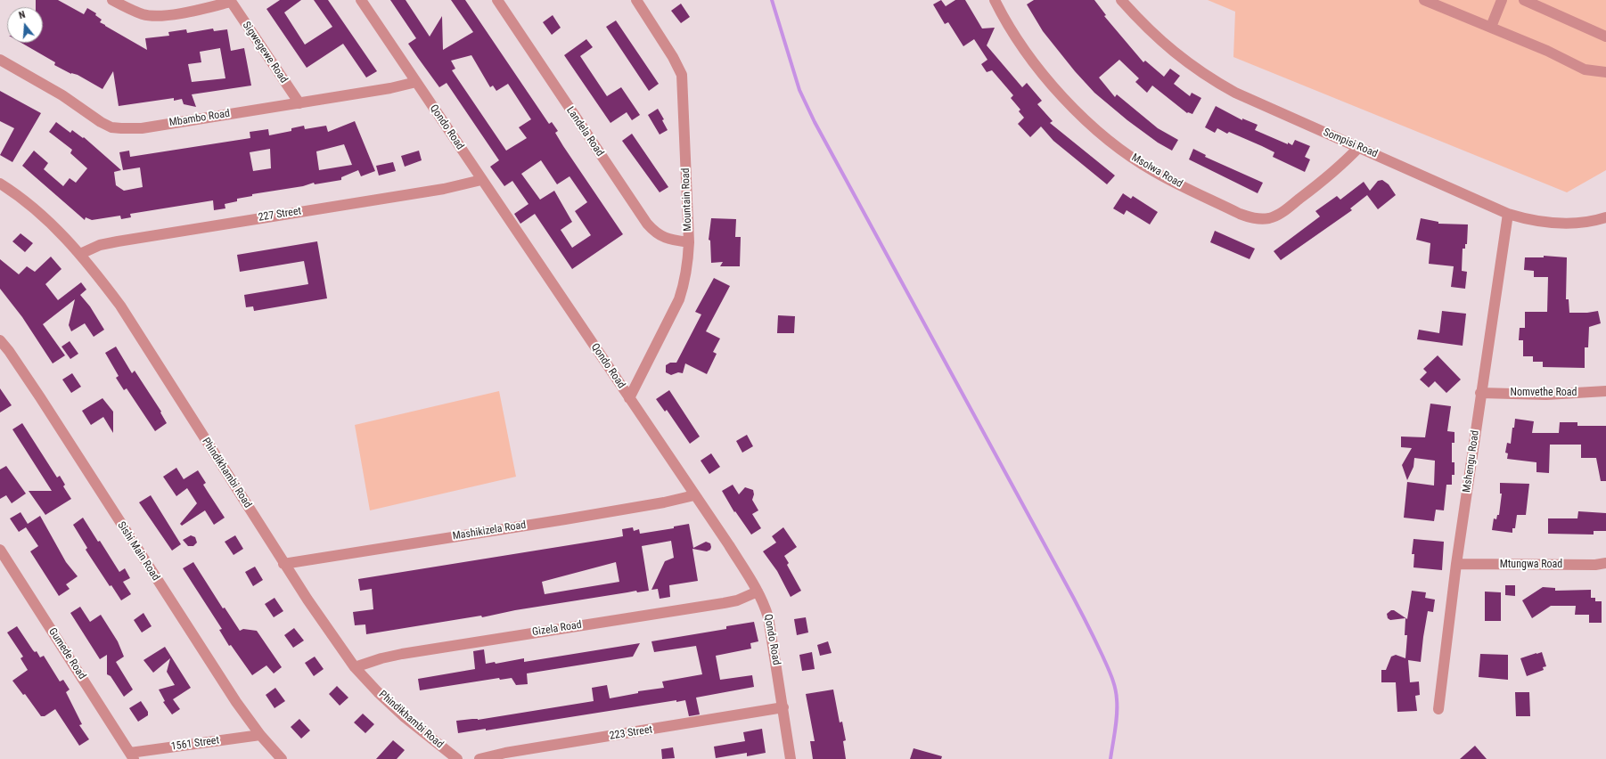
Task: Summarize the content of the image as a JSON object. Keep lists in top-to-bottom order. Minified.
{"streets":{"street":["Sigwegewe Road","Mbambo Road","Qondo Road","Landela Road","Sompisi Road","Msolwa Road","Mountain Road","227 Street","Nomvethe Road","Mshengu Road","Phindikhambi Road","Mashikizela Road","Sishi Main Road","Mtungwa Road","Gizela Road","Gumede Road","223 Street","1561 Street"]},"crossings":[["Sigwegewe Road","Mbambo Road"],["Mbambo Road","Qondo Road"],["Qondo Road","Mountain Road"],["Qondo Road","227 Street"],["Qondo Road","Mashikizela Road"],["Qondo Road","Gizela Road"],["Qondo Road","223 Street"],["Landela Road","Mountain Road"],["Sompisi Road","Msolwa Road"],["Sompisi Road","Mshengu Road"],["227 Street","Phindikhambi Road"],["Nomvethe Road","Mshengu Road"],["Mshengu Road","Mtungwa Road"],["Phindikhambi Road","Mashikizela Road"],["Phindikhambi Road","Gizela Road"],["Sishi Main Road","1561 Street"],["Gumede Road","1561 Street"]],"north":"top"}
